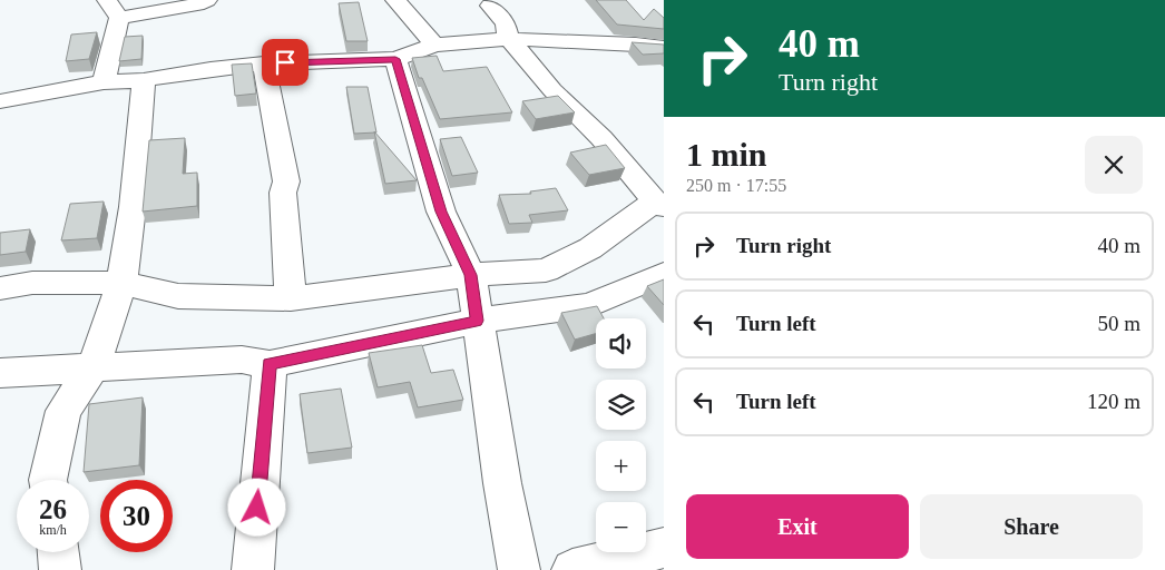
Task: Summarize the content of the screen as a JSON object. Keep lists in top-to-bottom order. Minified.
{"page":{"turn":["40 m","Turn right"],"heading":["1 min","250 m · 17:55"],"list":[{"name":"Turn right","value":"40 m"},{"name":"Turn left","value":"50 m"},{"name":"Turn left","value":"120 m"}],"map_buttons":["+","−"],"speed":"26 km/h","limit":"30","buttons":["Exit","Share"]}}
